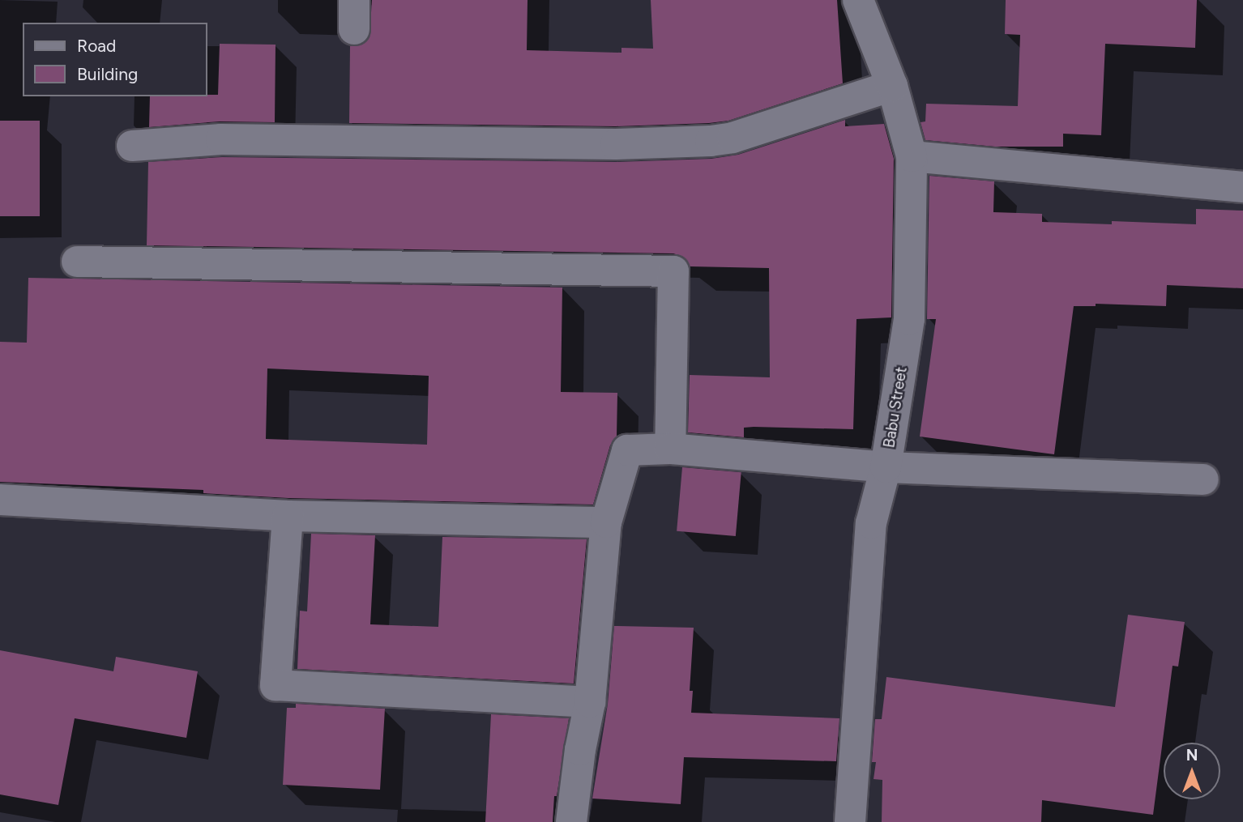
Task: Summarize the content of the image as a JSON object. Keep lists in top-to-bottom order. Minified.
{"streets":{"street":["Babu Street"]},"legend":["Road","Building"],"north":"top"}
